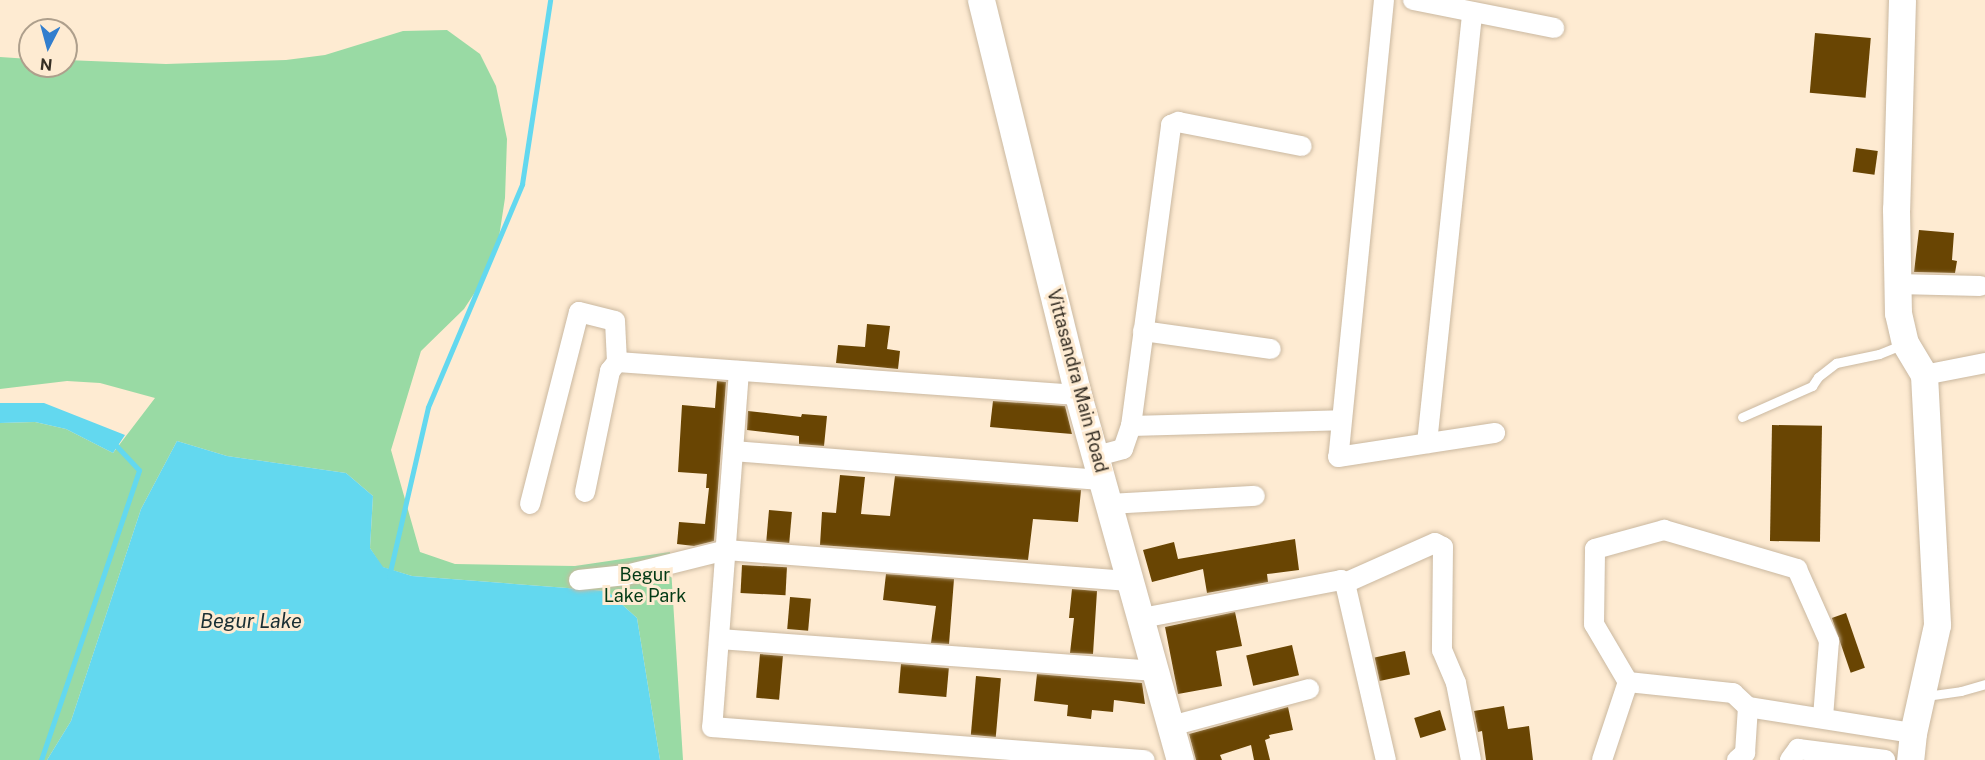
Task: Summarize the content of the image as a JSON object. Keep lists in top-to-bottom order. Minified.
{"streets":{"street":["Vittasandra Main Road"]},"water":["Begur Lake"],"parks":["Begur Lake Park"],"north":"bottom"}
